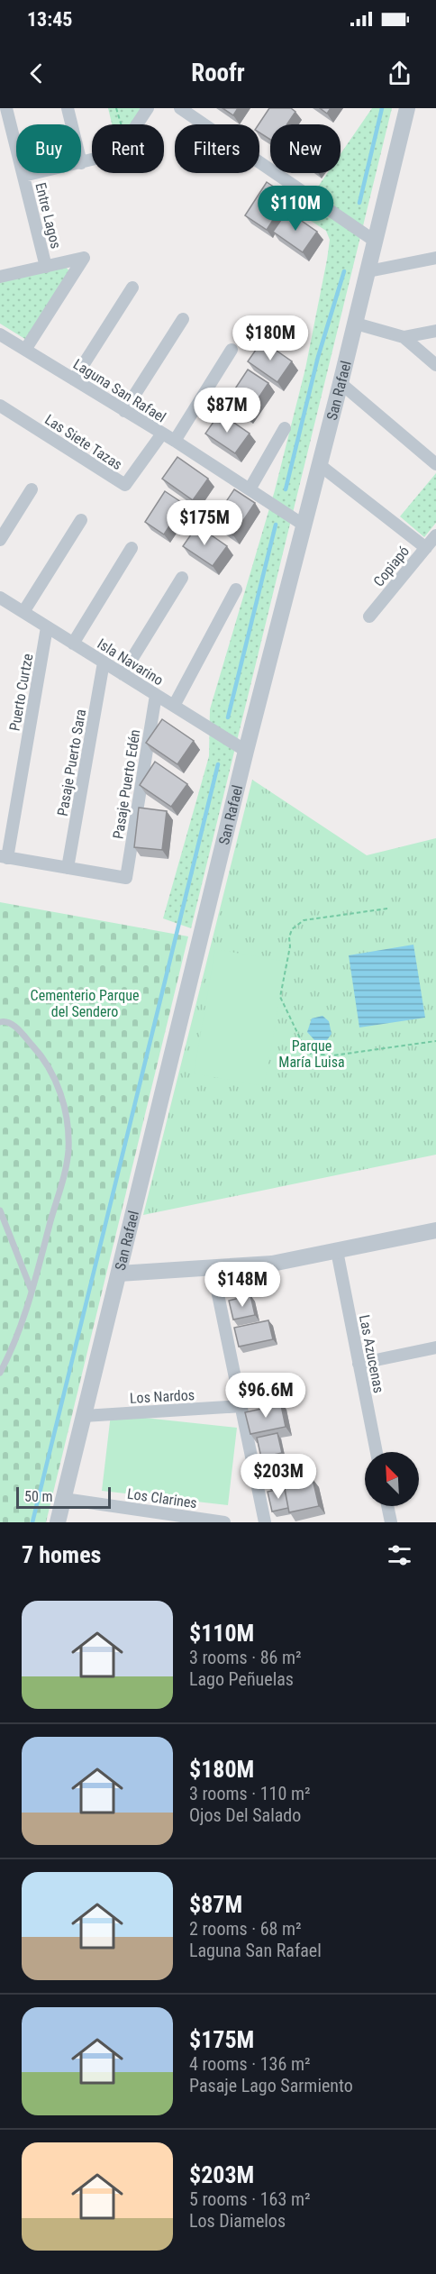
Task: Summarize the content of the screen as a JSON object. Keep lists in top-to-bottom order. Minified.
{"streets":{"street":["Entre Lagos","Laguna San Rafael","San Rafael","Las Siete Tazas","Copiapó","Isla Navarino","Puerto Curtze","Pasaje Puerto Sara","Pasaje Puerto Edén","Las Azucenas","Los Nardos","Los Clarines"]},"crossings":[["Laguna San Rafael","San Rafael"],["Laguna San Rafael","Las Siete Tazas"],["San Rafael","Isla Navarino"],["San Rafael","Los Nardos"],["San Rafael","Los Clarines"],["Isla Navarino","Puerto Curtze"],["Isla Navarino","Pasaje Puerto Sara"],["Isla Navarino","Pasaje Puerto Edén"],["Pasaje Puerto Sara","Pasaje Puerto Edén"]],"parks":["Cementerio Parque del Sendero","Parque María Luisa"],"scale_bar":"50 m","north":"top left","page":{"status":"13:45","header":"Roofr","chip":["Buy","Rent","Filters","New"],"price":["$110M","$180M","$87M","$175M","$148M","$96.6M","$203M"],"scale":"50 m","heading":"7 homes","list":[{"name":"$110M","note":"3 rooms · 86 m² · Lago Peñuelas"},{"name":"$180M","note":"3 rooms · 110 m² · Ojos Del Salado"},{"name":"$87M","note":"2 rooms · 68 m² · Laguna San Rafael"},{"name":"$175M","note":"4 rooms · 136 m² · Pasaje Lago Sarmiento"},{"name":"$203M","note":"5 rooms · 163 m² · Los Diamelos"}]}}
